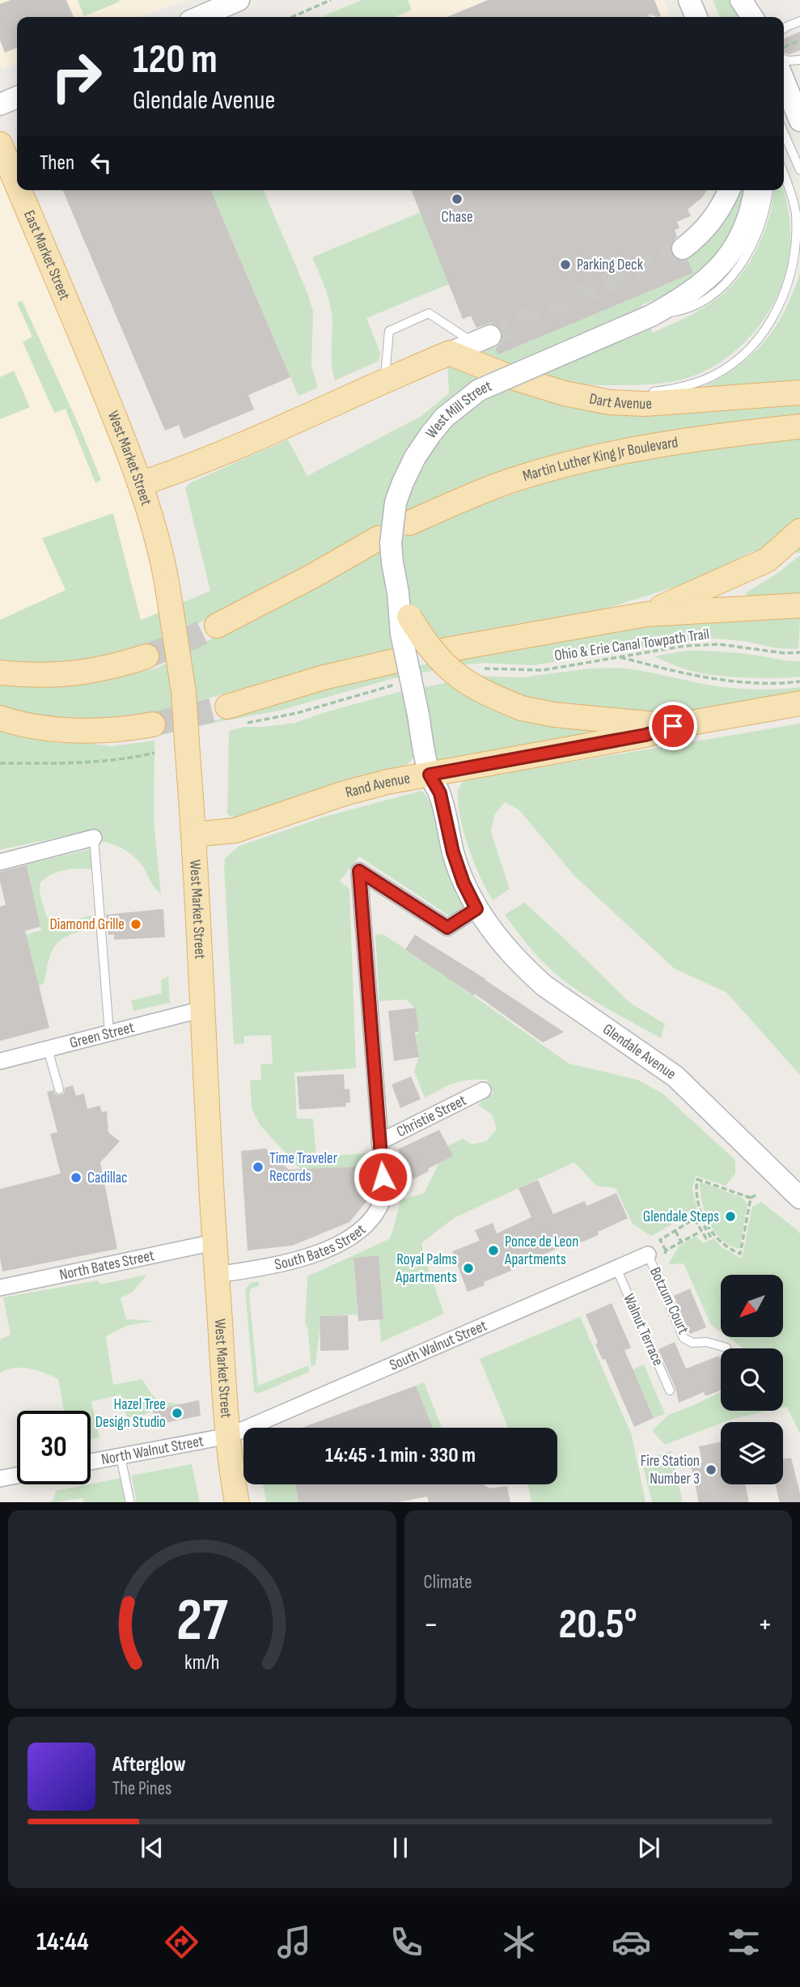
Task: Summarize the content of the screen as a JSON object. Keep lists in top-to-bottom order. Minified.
{"streets":{"main road":["East Market Street","Dart Avenue","West Market Street","Martin Luther King Jr Boulevard","Rand Avenue"],"street":["West Mill Street","Green Street","Glendale Avenue","Christie Street","South Bates Street","North Bates Street","South Walnut Street","North Walnut Street"],"lane":["Botzum Court","Walnut Terrace"],"path":["Ohio & Erie Canal Towpath Trail"]},"crossings":[["East Market Street","West Market Street"],["West Mill Street","Rand Avenue"],["West Mill Street","Glendale Avenue"],["West Market Street","Rand Avenue"],["West Market Street","Green Street"],["West Market Street","South Bates Street"],["West Market Street","North Bates Street"],["West Market Street","South Walnut Street"],["West Market Street","North Walnut Street"],["Rand Avenue","Glendale Avenue"],["Glendale Avenue","South Bates Street"],["Christie Street","South Bates Street"],["Botzum Court","South Walnut Street"],["Walnut Terrace","South Walnut Street"],["South Walnut Street","North Walnut Street"]],"places":["Chase","Parking Deck","Diamond Grille","Time Traveler Records","Cadillac","Glendale Steps","Ponce de Leon Apartments","Royal Palms Apartments","Hazel Tree Design Studio","Fire Station Number 3"],"north":"bottom left","page":{"turn":["120 m","Glendale Avenue"],"then":"Then","limit":"30","trip":"14:45 · 1 min · 330 m","tile":"Climate","heat":["−","20.5°","+"],"song":["Afterglow","The Pines"],"tabs":"14:44","gauge":["27","km/h"]}}
